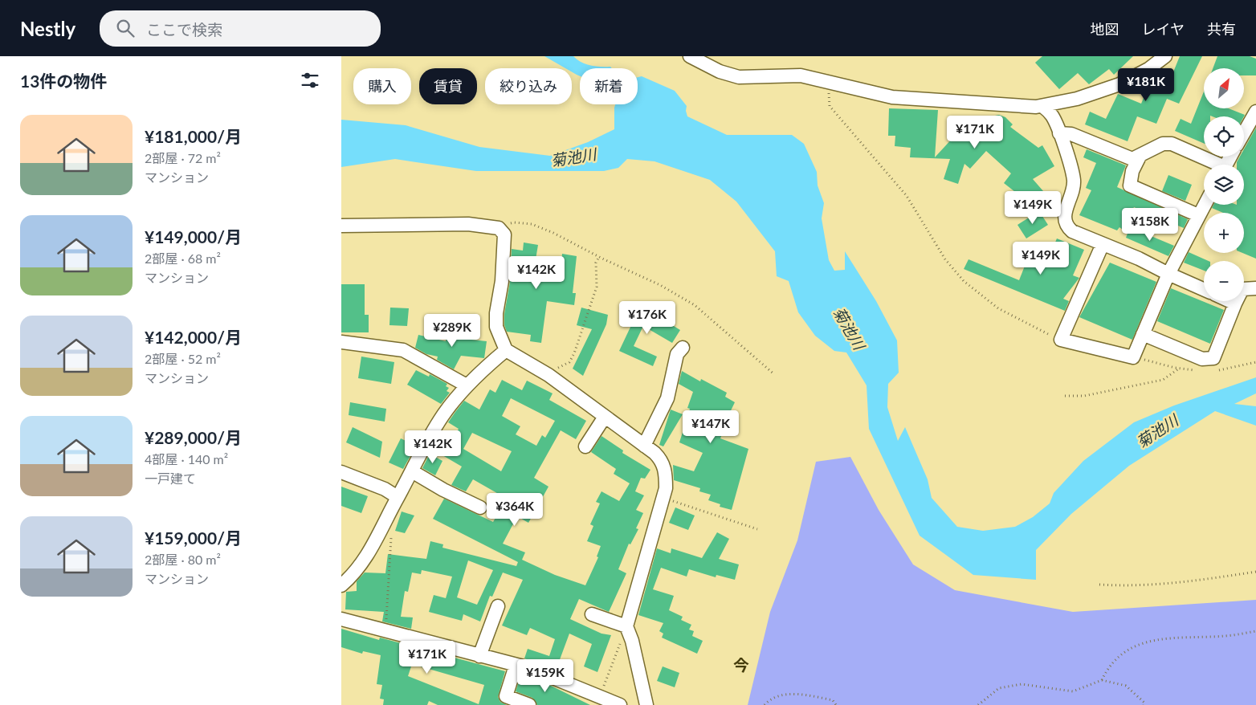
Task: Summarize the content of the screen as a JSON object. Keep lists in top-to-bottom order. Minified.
{"districts":["今"],"water":["菊池川"],"north":"top right","page":{"header":"Nestly","search":"ここで検索","nav":["地図","レイヤ","共有"],"heading":"13件の物件","map_buttons":["+","−"],"price":["¥181K","¥171K","¥149K","¥158K","¥149K","¥142K","¥176K","¥289K","¥147K","¥142K","¥364K","¥171K","¥159K"],"chip":["購入","賃貸","絞り込み","新着"],"list":[{"name":"¥181,000/月","note":"2部屋 · 72 m² · マンション"},{"name":"¥149,000/月","note":"2部屋 · 68 m² · マンション"},{"name":"¥142,000/月","note":"2部屋 · 52 m² · マンション"},{"name":"¥289,000/月","note":"4部屋 · 140 m² · 一戸建て"},{"name":"¥159,000/月","note":"2部屋 · 80 m² · マンション"}]}}
